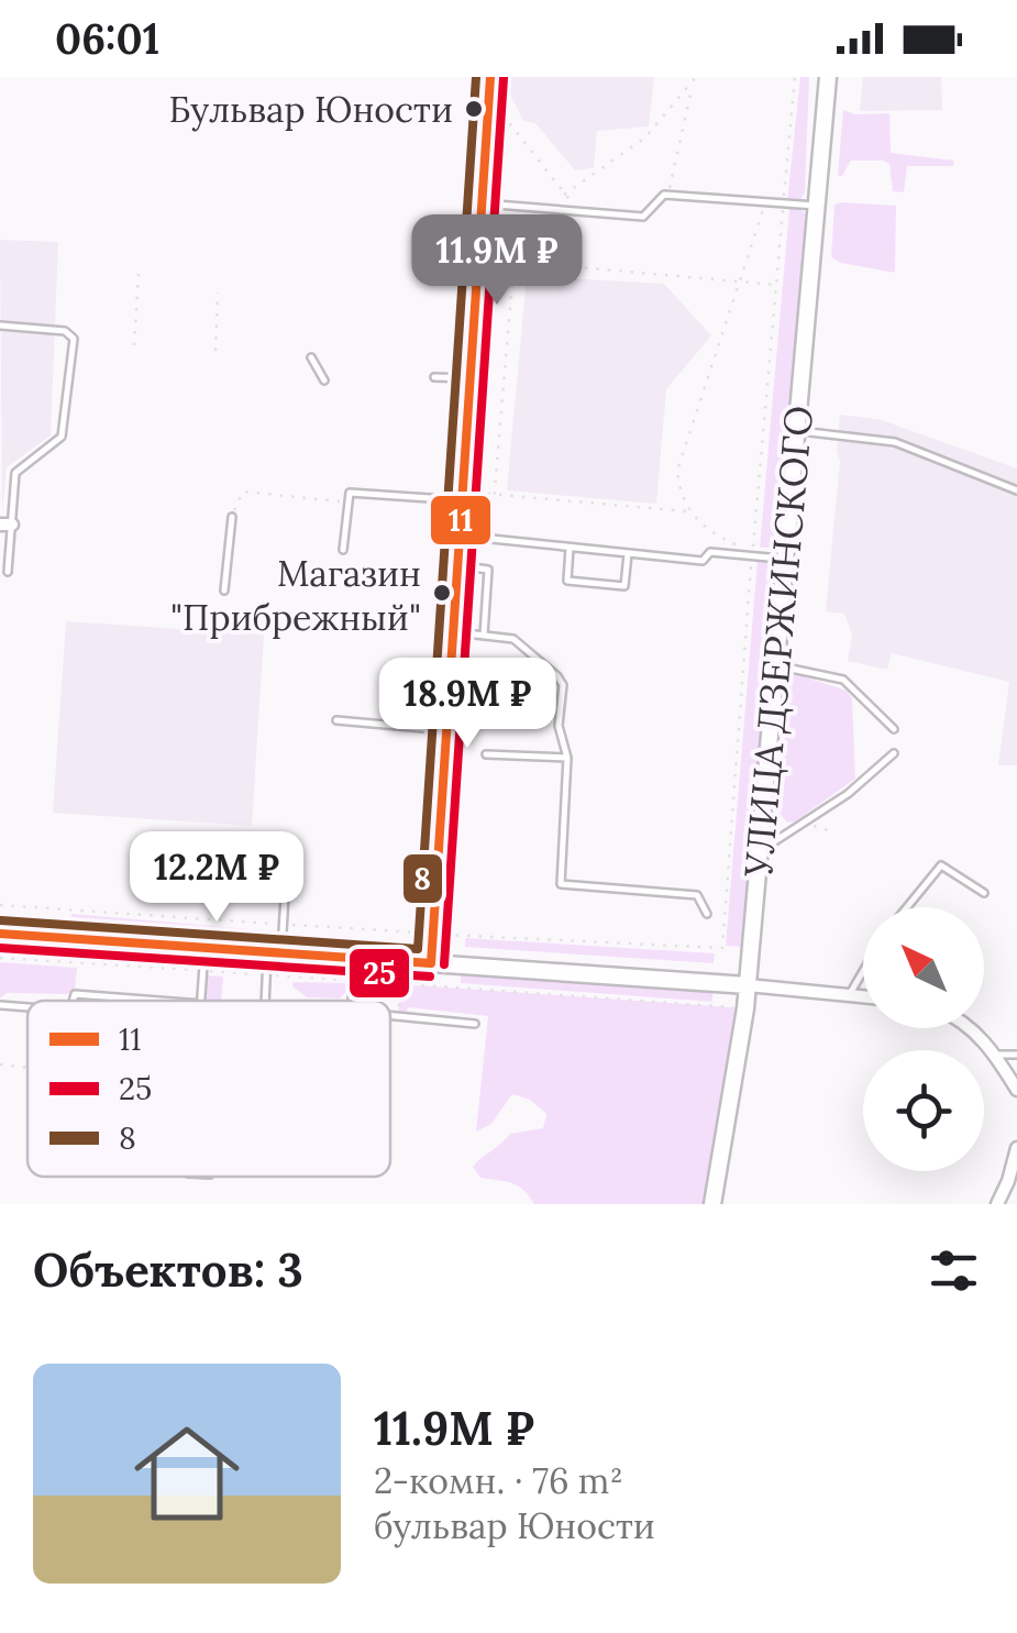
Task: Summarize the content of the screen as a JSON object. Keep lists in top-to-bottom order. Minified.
{"streets":{"main road":["УЛИЦА ДЗЕРЖИНСКОГО"]},"places":["Бульвар Юности","Магазин \"Прибрежный\""],"lines":["transit line 11","transit line 8","transit line 25"],"legend":["11","25","8"],"north":"top left","page":{"status":"06:01","price":["11.9M ₽","18.9M ₽","12.2M ₽"],"heading":"Объектов: 3","list":[{"name":"11.9M ₽","note":"2-комн. · 76 m² · бульвар Юности"}]}}
